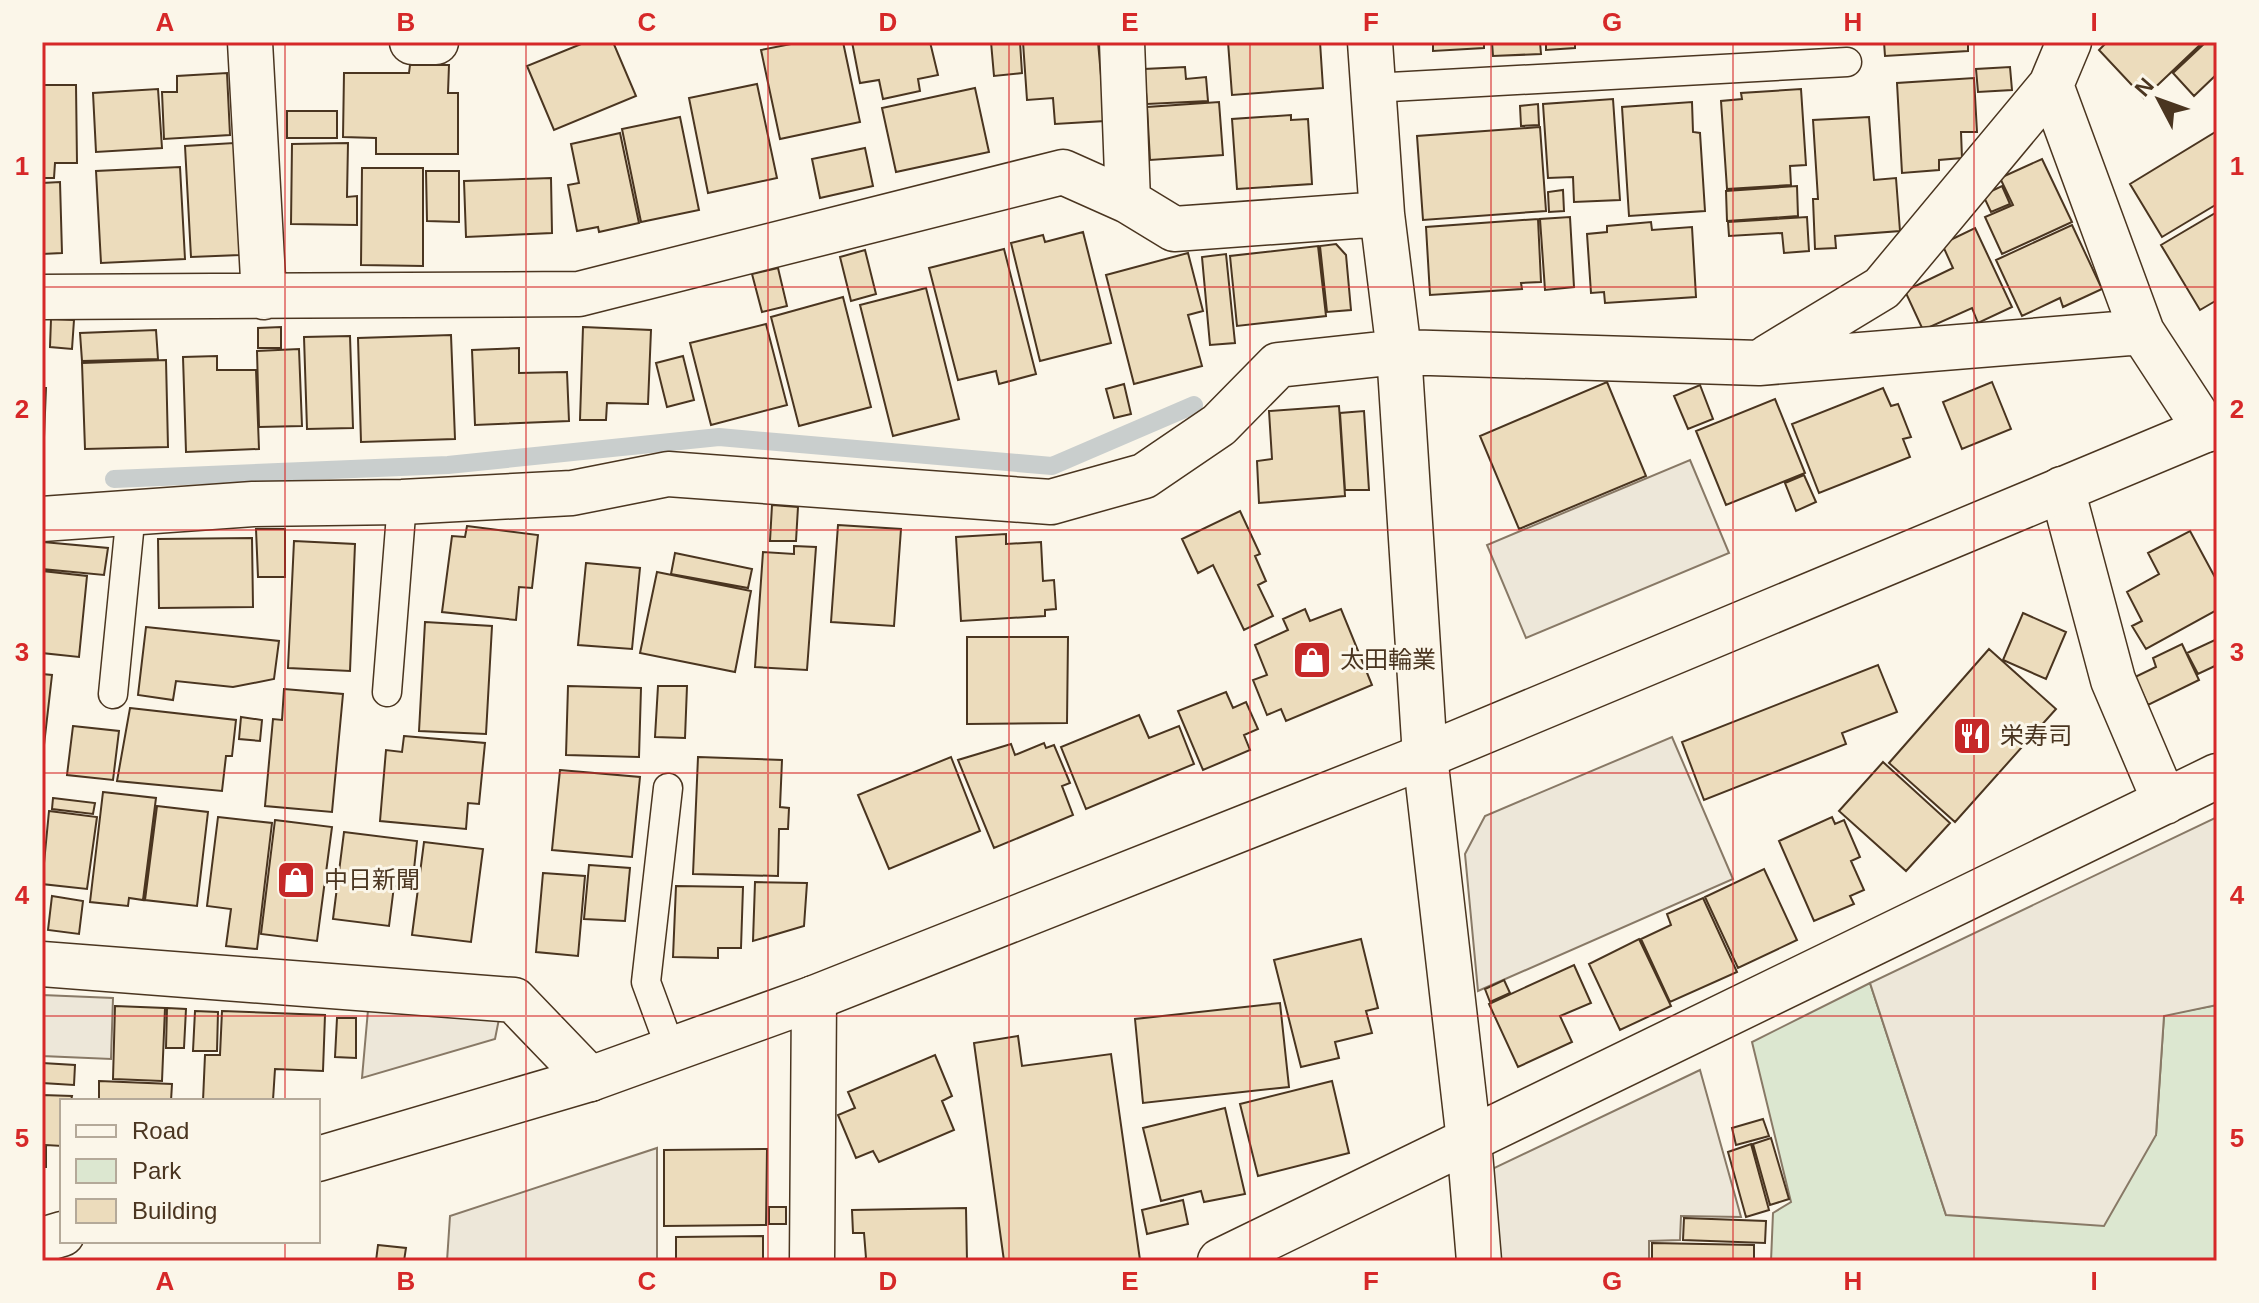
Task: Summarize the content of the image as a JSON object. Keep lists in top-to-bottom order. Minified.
{"places":{"shop":["太田輪業","中日新聞"],"restaurant":["栄寿司"]},"legend":["Road","Park","Building"],"north":"top left","grid":{"columns":["A","B","C","D","E","F","G","H","I"],"rows":["1","2","3","4","5"]}}
